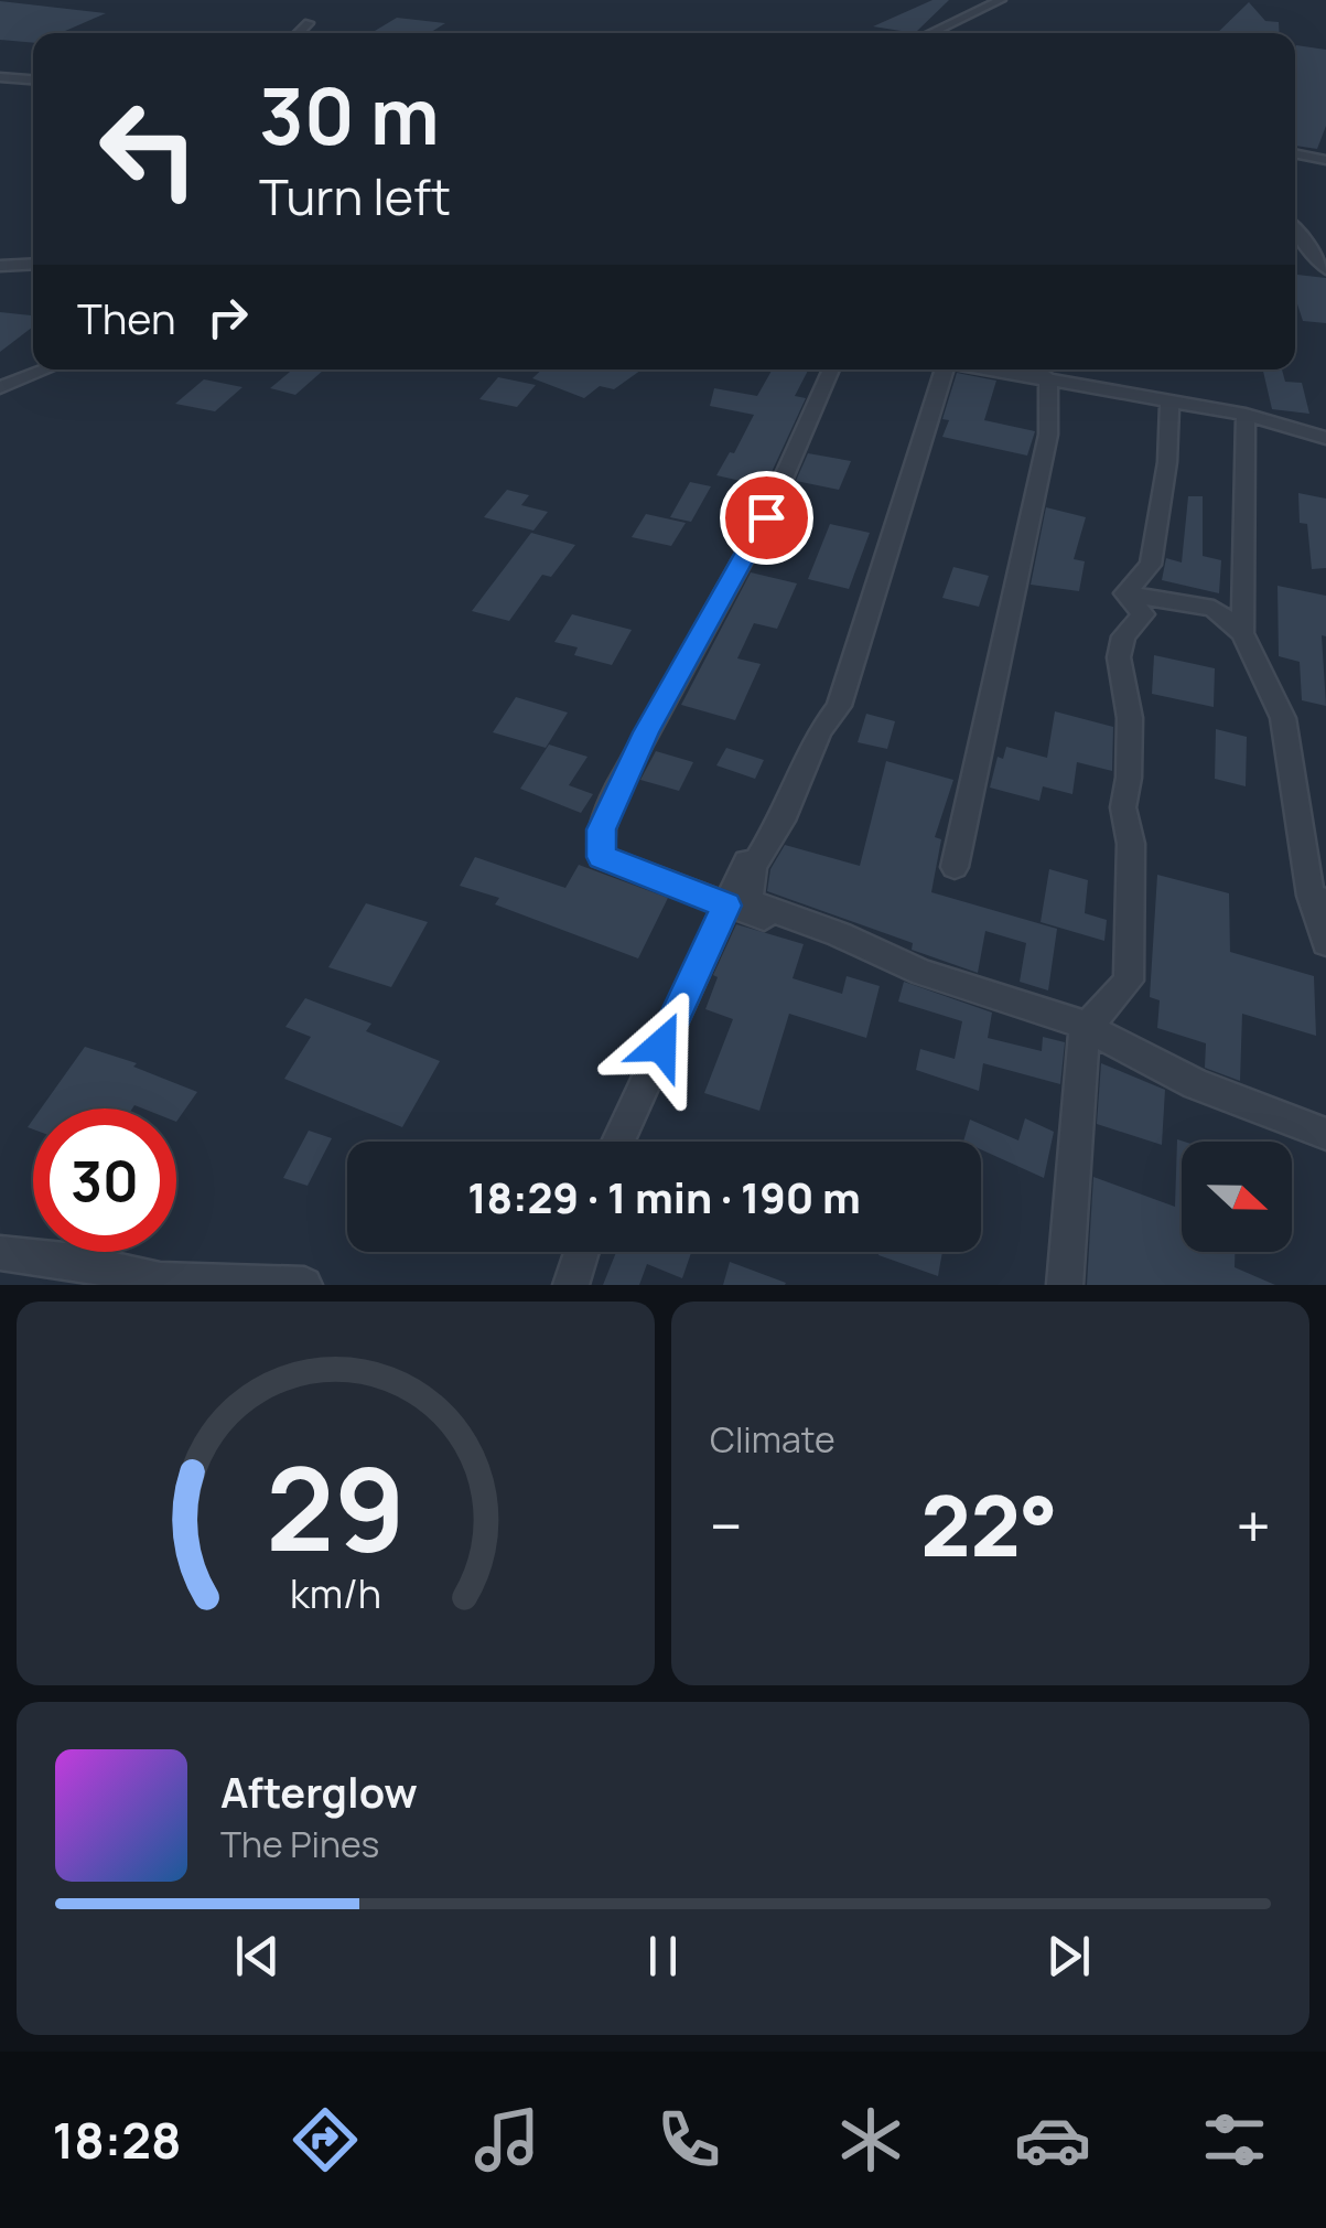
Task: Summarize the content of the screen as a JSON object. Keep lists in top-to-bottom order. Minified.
{"north":"right","page":{"turn":["30 m","Turn left"],"then":"Then","limit":"30","trip":"18:29 · 1 min · 190 m","tile":"Climate","heat":["−","22°","+"],"song":["Afterglow","The Pines"],"tabs":"18:28","gauge":["29","km/h"]}}
